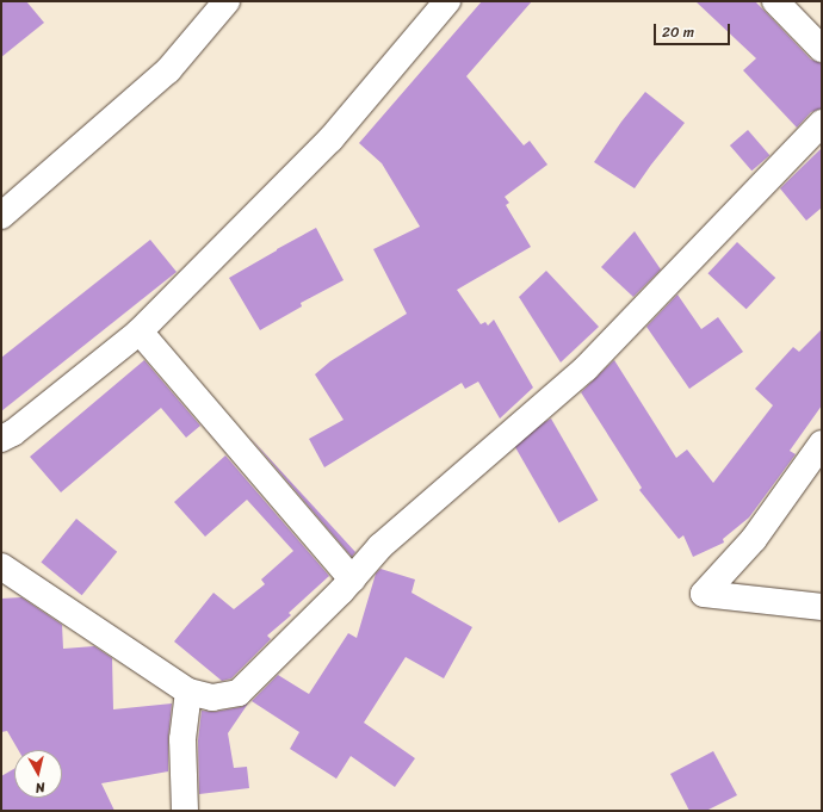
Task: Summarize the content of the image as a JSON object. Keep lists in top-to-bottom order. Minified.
{"scale_bar":"20 m","north":"bottom"}
